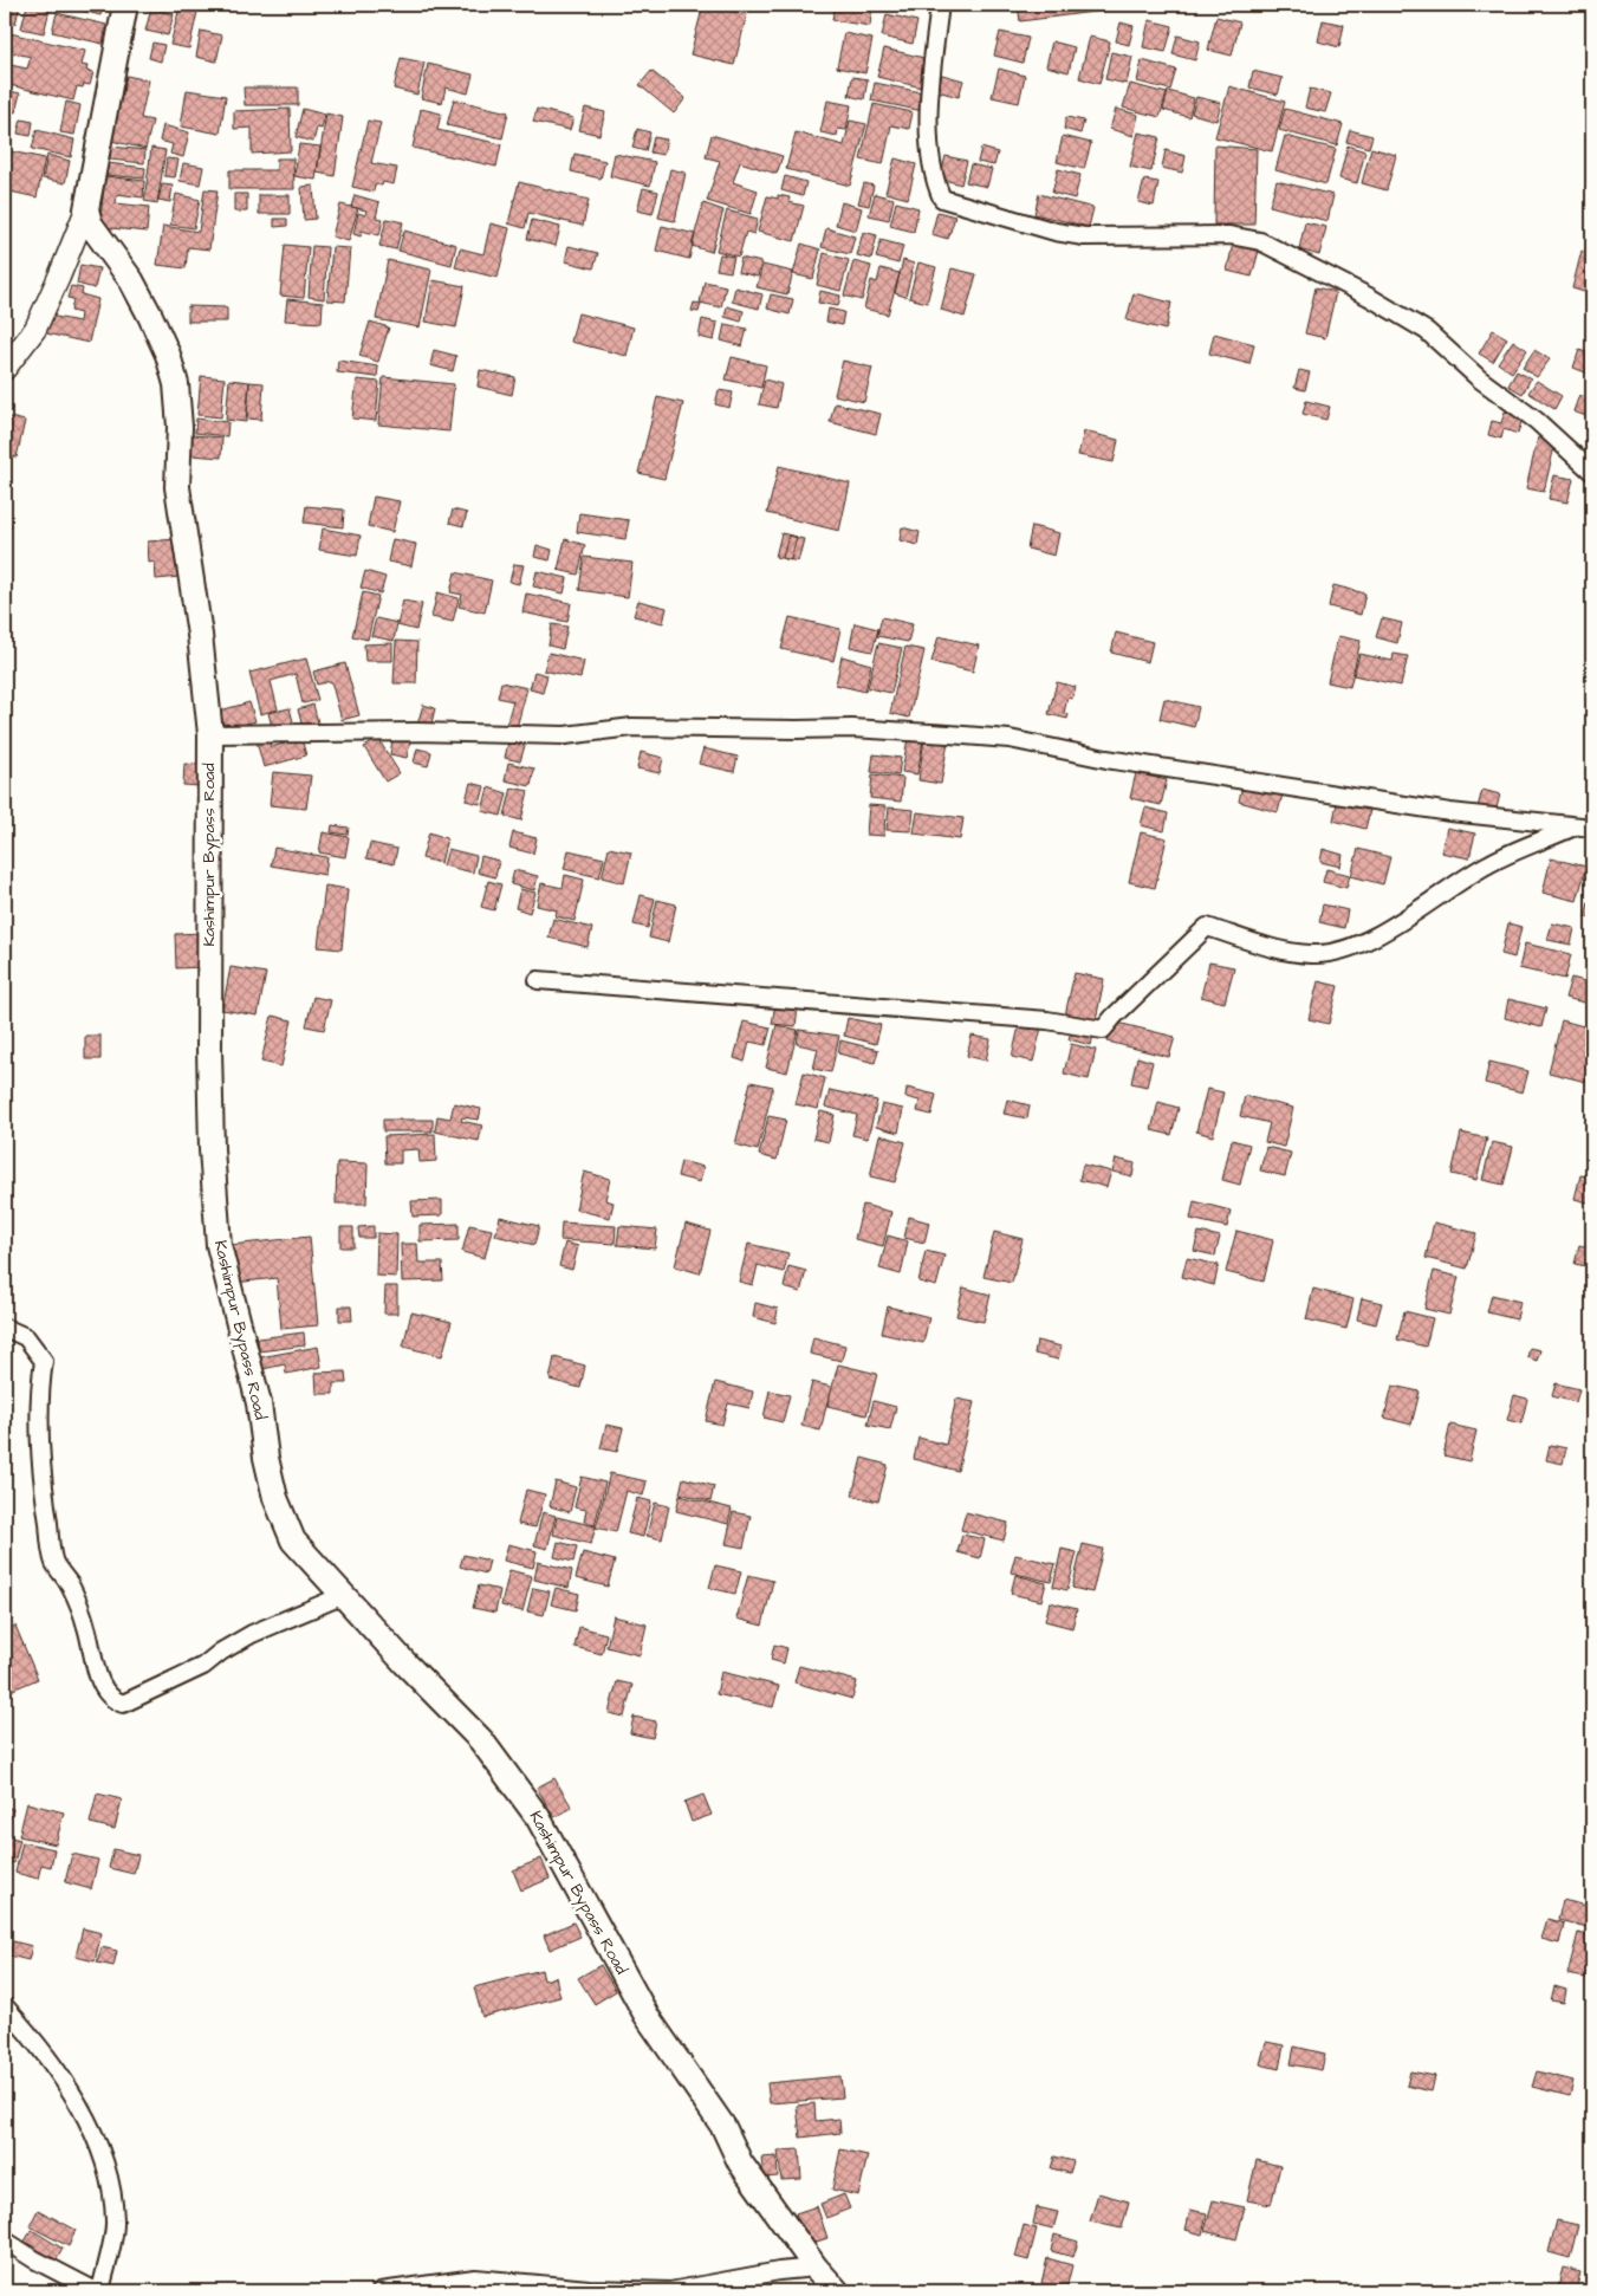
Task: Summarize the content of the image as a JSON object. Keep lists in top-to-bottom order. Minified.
{"streets":{"main road":["Kashimpur Bypass Road"]}}
